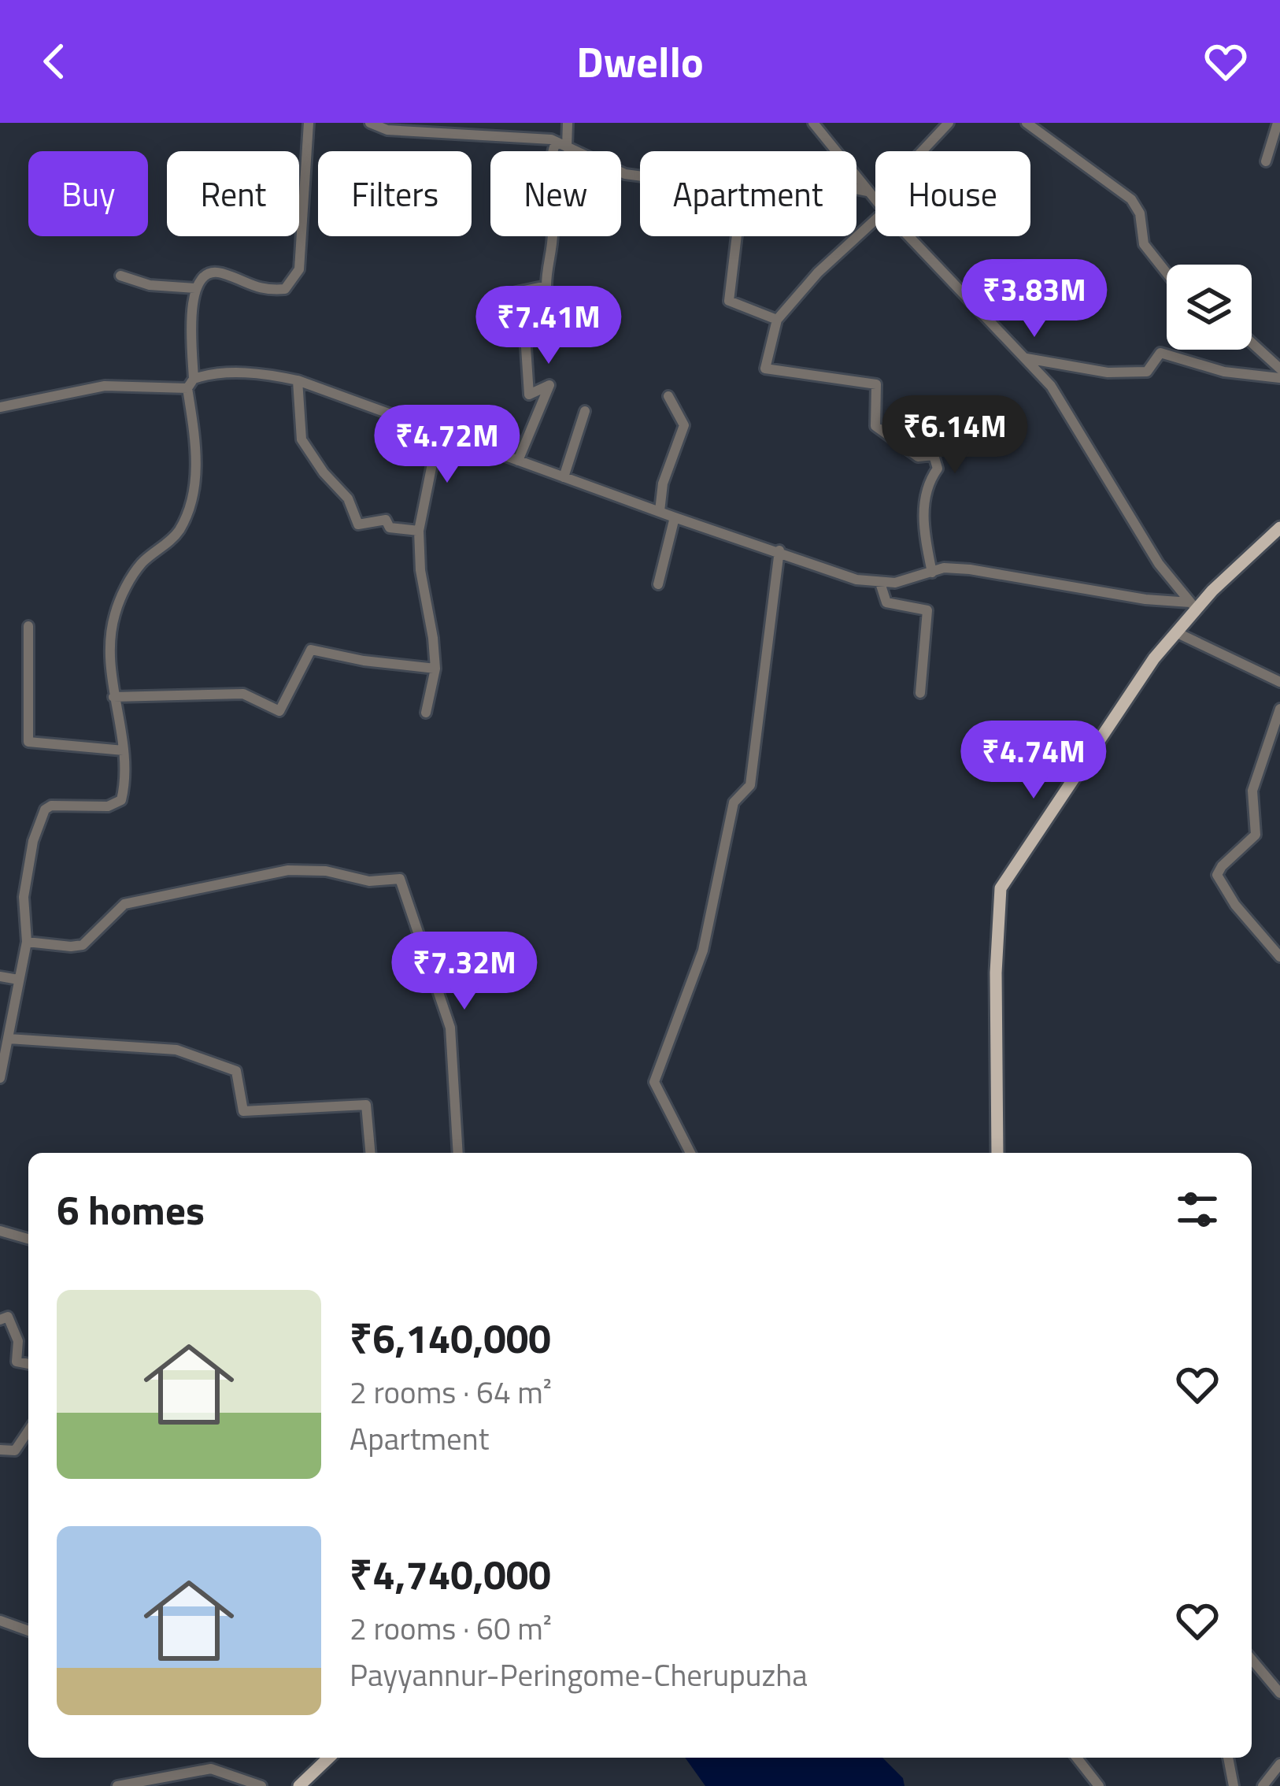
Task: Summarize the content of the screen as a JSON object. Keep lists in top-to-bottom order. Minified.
{"page":{"header":"Dwello","chip":["Buy","Rent","Filters","New","Apartment","House"],"price":["₹3.83M","₹7.41M","₹6.14M","₹4.72M","₹4.74M","₹7.32M"],"heading":"6 homes","list":[{"name":"₹6,140,000","note":"2 rooms · 64 m² · Apartment"},{"name":"₹4,740,000","note":"2 rooms · 60 m² · Payyannur-Peringome-Cherupuzha"}]}}
